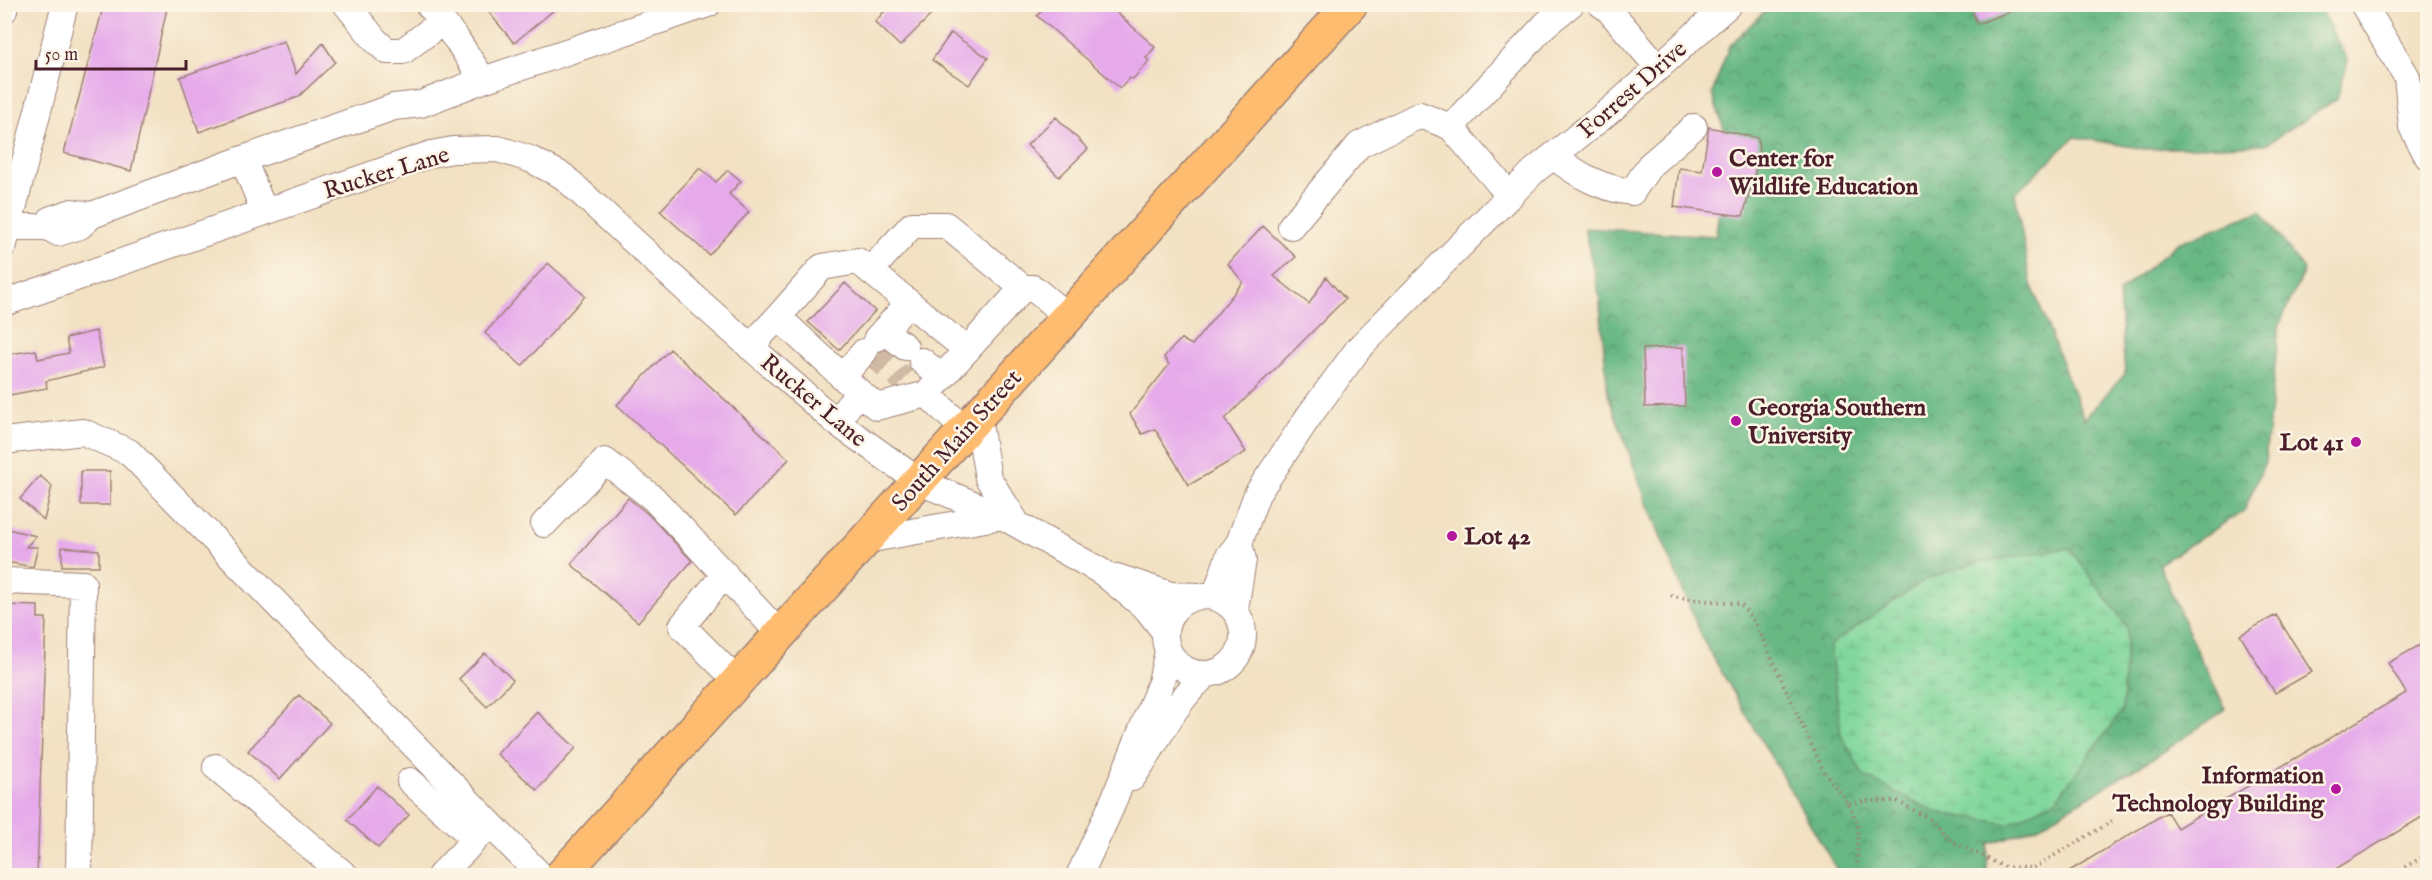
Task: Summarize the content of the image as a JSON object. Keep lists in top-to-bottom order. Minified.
{"streets":{"main road":["South Main Street"],"street":["Forrest Drive","Rucker Lane"]},"crossings":[["Rucker Lane","South Main Street"]],"places":["Center for Wildlife Education","Georgia Southern University","Lot 41","Lot 42","Information Technology Building"],"scale_bar":"50 m"}
